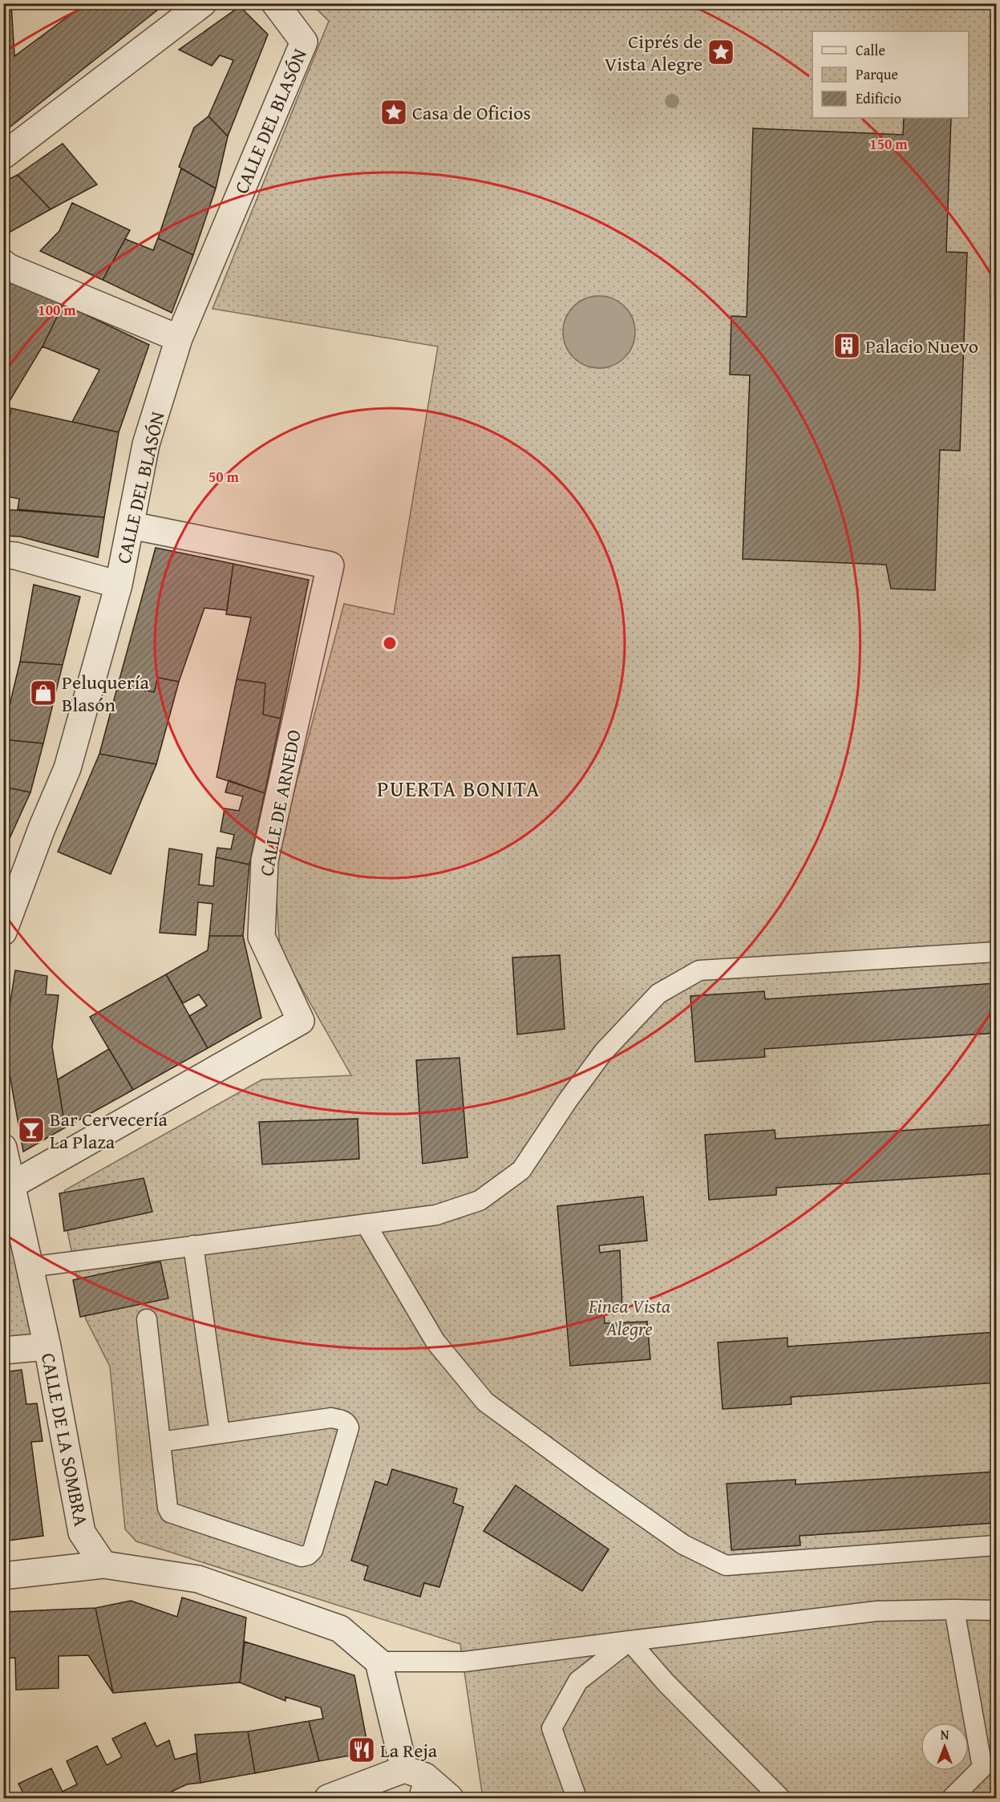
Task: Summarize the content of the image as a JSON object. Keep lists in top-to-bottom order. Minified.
{"streets":{"street":["CALLE DEL BLASÓN","CALLE DE ARNEDO","CALLE DE LA SOMBRA"]},"crossings":[["CALLE DEL BLASÓN","CALLE DE ARNEDO"],["CALLE DE ARNEDO","CALLE DE LA SOMBRA"]],"districts":["PUERTA BONITA"],"parks":["Finca Vista Alegre"],"places":{"place":["Ciprés de Vista Alegre","Casa de Oficios"],"building":["Palacio Nuevo"],"shop":["Peluquería Blasón"],"bar":["Bar Cervecería La Plaza"],"restaurant":["La Reja"]},"legend":["Calle","Parque","Edificio"],"north":"top","rings":["150 m","100 m","50 m"]}
